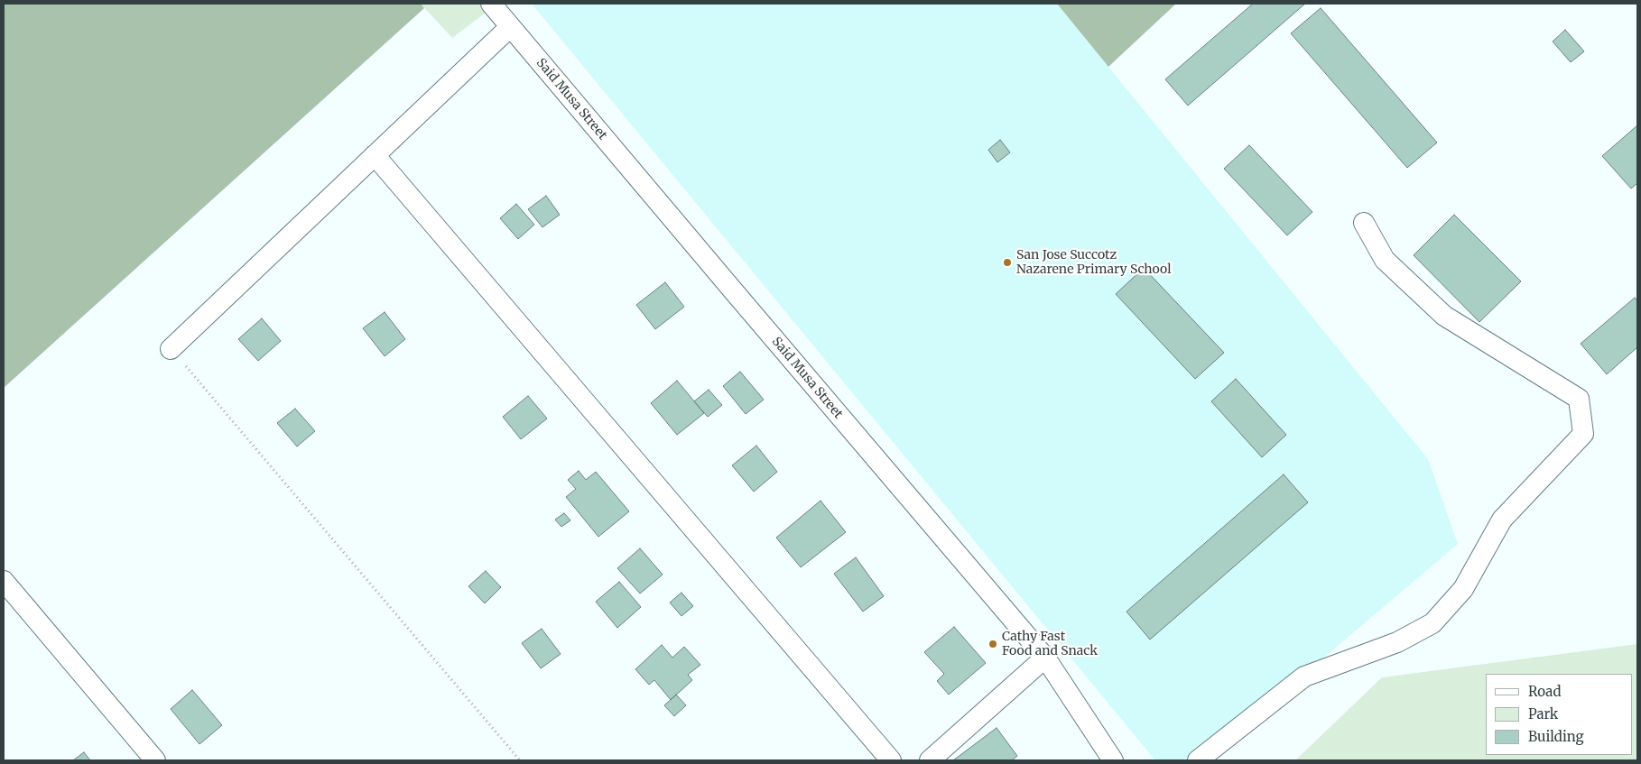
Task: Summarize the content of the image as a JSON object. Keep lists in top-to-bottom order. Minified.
{"streets":{"street":["Said Musa Street"]},"places":["San Jose Succotz Nazarene Primary School","Cathy Fast Food and Snack"],"legend":["Road","Park","Building"]}
